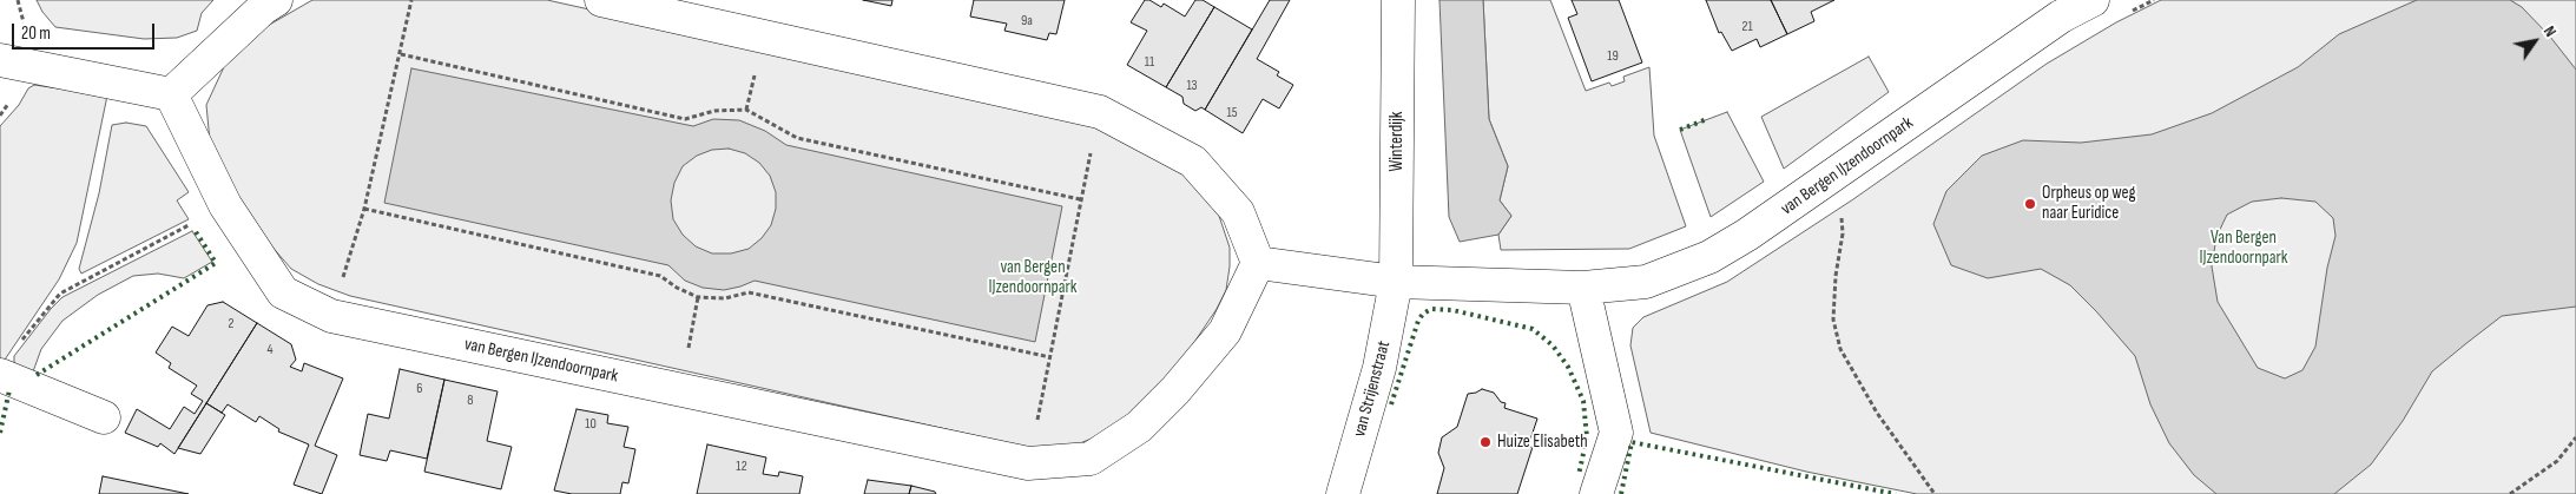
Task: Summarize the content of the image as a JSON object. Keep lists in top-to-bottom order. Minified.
{"streets":{"street":["Winterdijk","van Bergen IJzendoornpark","van Strijenstraat"]},"crossings":[["Winterdijk","van Bergen IJzendoornpark"],["Winterdijk","van Strijenstraat"],["van Bergen IJzendoornpark","van Strijenstraat"]],"parks":["Van Bergen IJzendoornpark","van Bergen IJzendoornpark"],"places":["Orpheus op weg naar Euridice","Huize Elisabeth"],"house_numbers":["9a","21","19","11","13","15","2","4","6","8","10","12"],"scale_bar":"20 m","north":"top right"}
